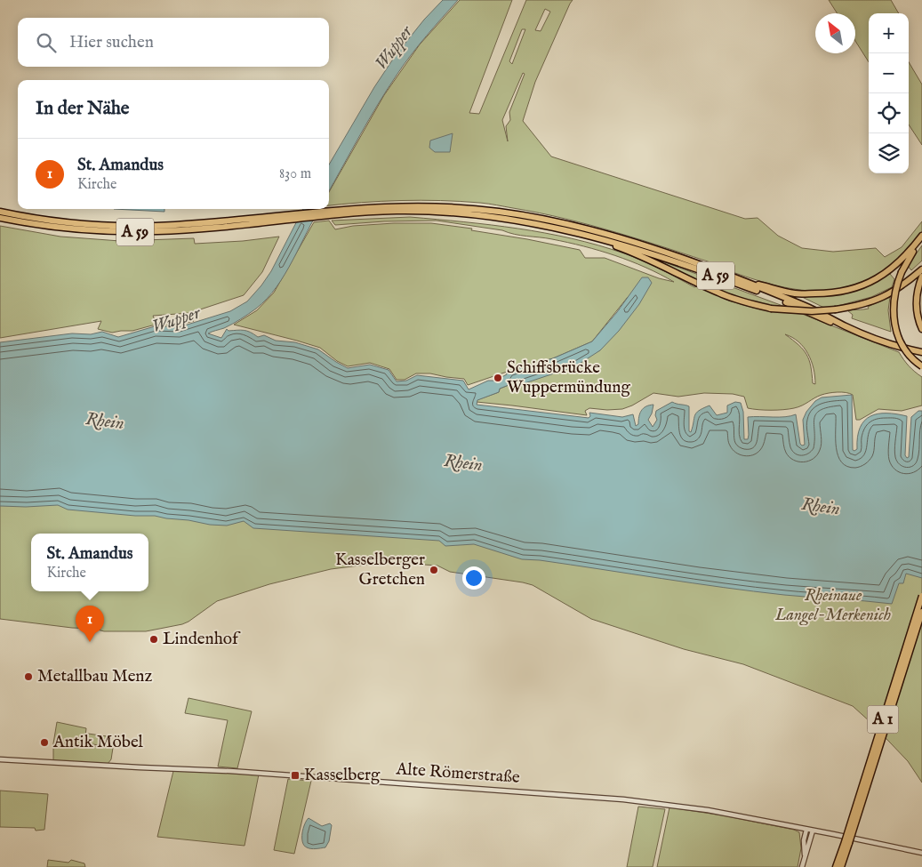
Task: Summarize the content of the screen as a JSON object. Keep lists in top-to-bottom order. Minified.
{"streets":{"highway":["A 59","A 1"],"street":["Alte Römerstraße"]},"water":["Wupper","Rhein"],"parks":["Rheinaue Langel-Merkenich"],"places":{"other":["Schiffsbrücke Wuppermündung","Kasselberger Gretchen","Lindenhof","Metallbau Menz","Antik Möbel"],"transit":["Kasselberg"]},"north":"top left","page":{"map_buttons":["+","−"],"search":"Hier suchen","heading":"In der Nähe","list":[{"mark":"1","name":"St. Amandus","note":"Kirche","value":"830 m"}],"popup":["St. Amandus","Kirche"],"pins":"1"}}
